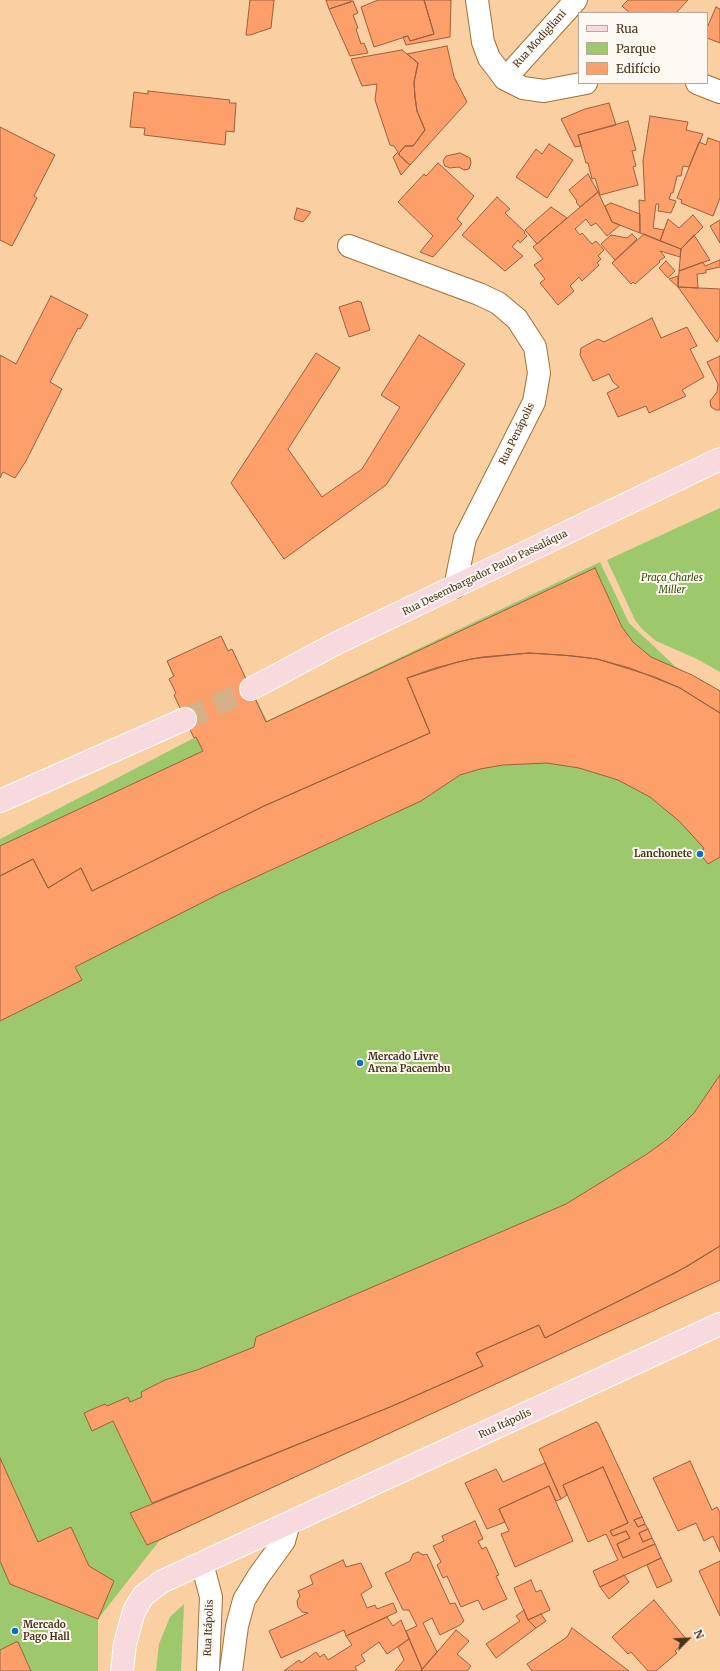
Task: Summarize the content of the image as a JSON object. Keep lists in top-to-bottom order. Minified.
{"streets":{"main road":["Rua Desembargador Paulo Passaláqua","Rua Itápolis"],"street":["Rua Modigliani","Rua Penápolis"]},"crossings":[["Rua Penápolis","Rua Desembargador Paulo Passaláqua"]],"parks":["Praça Charles Miller"],"places":["Lanchonete","Mercado Livre Arena Pacaembu","Mercado Pago Hall"],"legend":["Rua","Parque","Edifício"],"north":"top right"}
